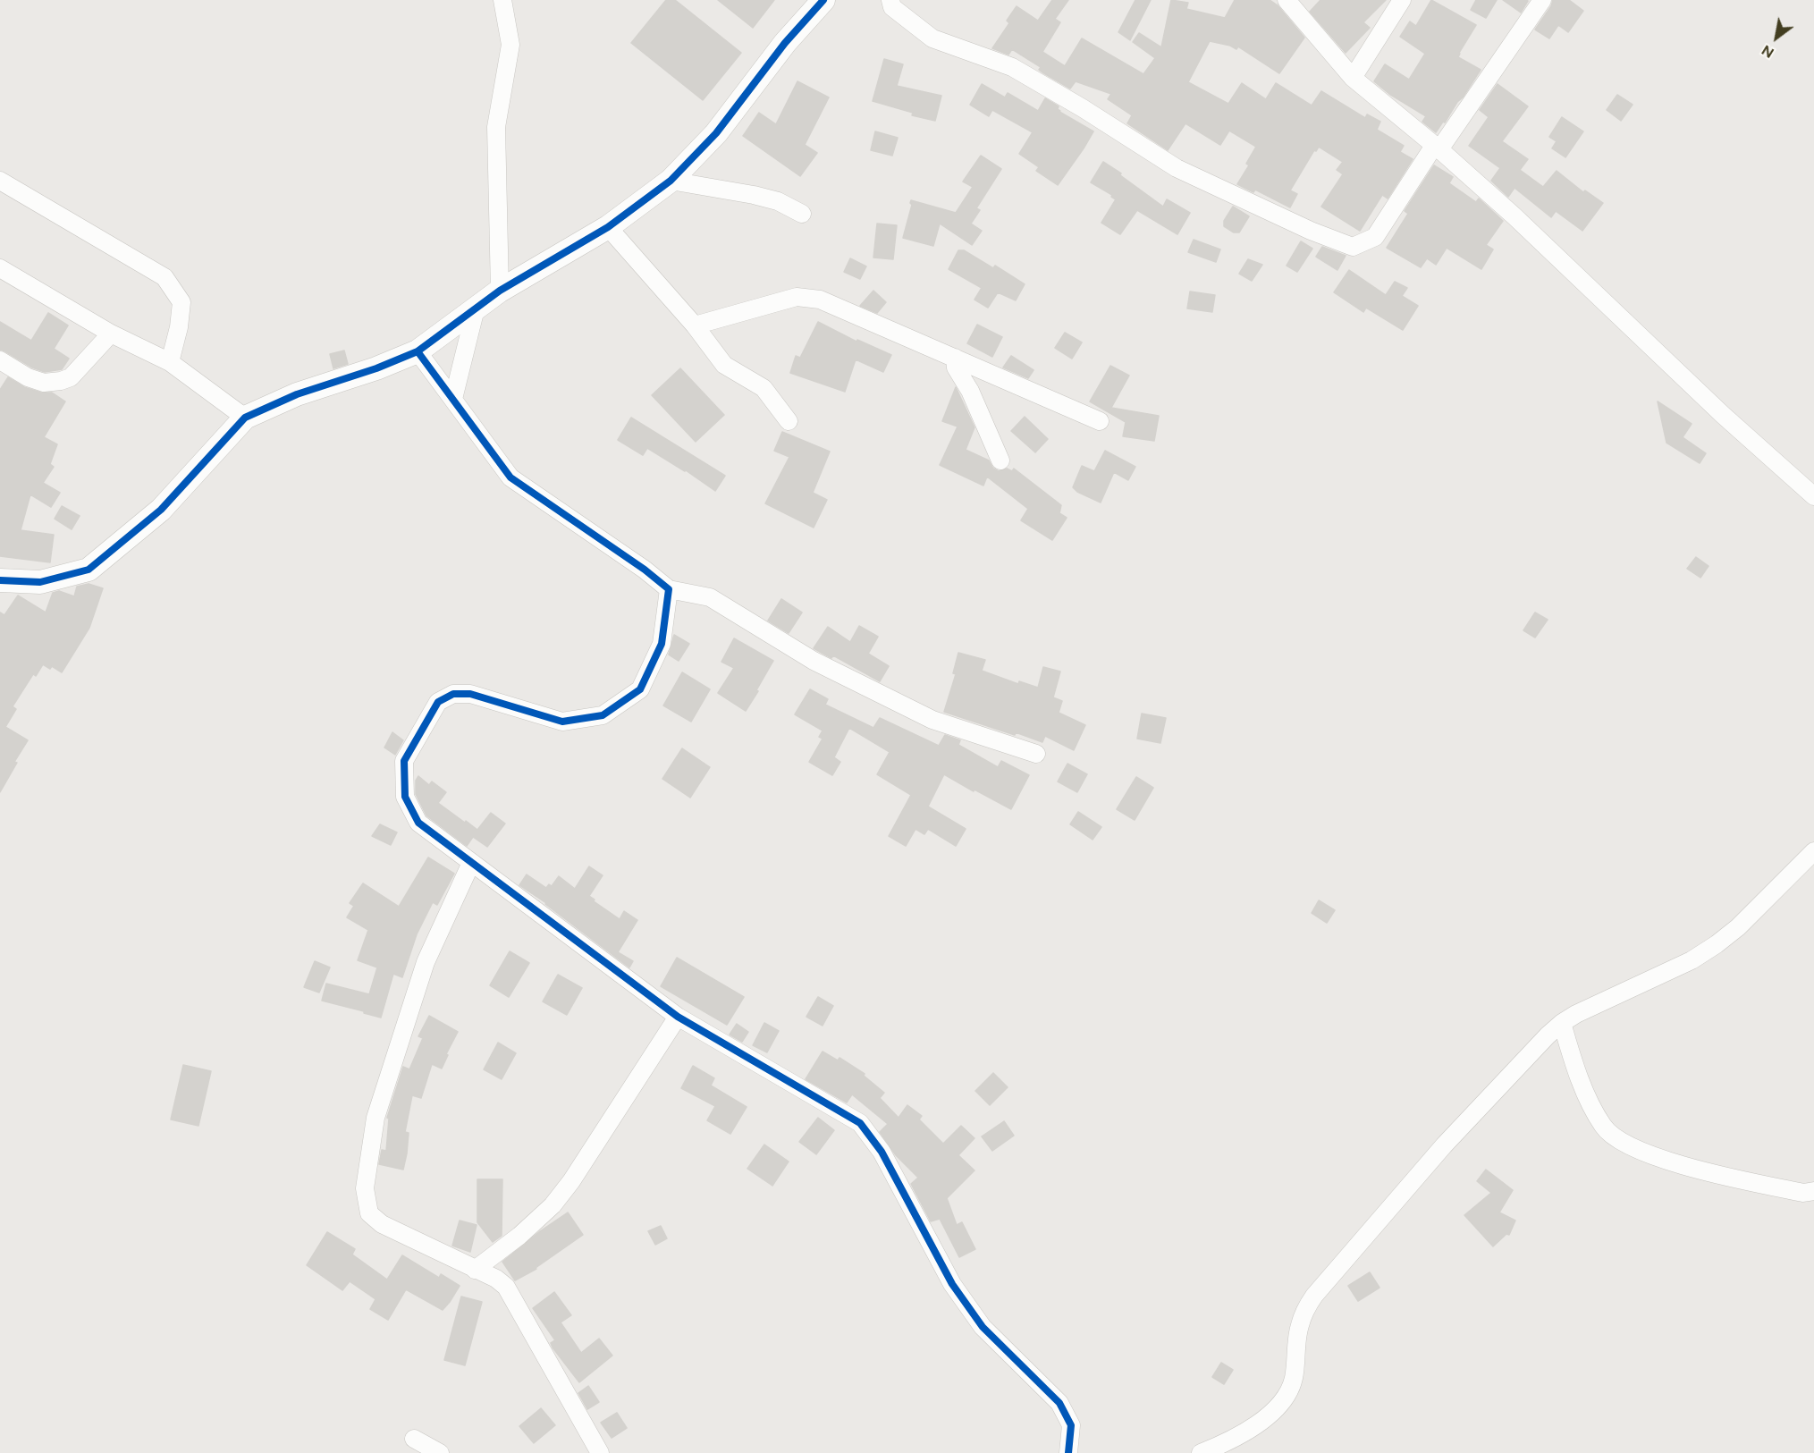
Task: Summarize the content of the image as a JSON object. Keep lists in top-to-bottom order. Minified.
{"north":"bottom left"}
